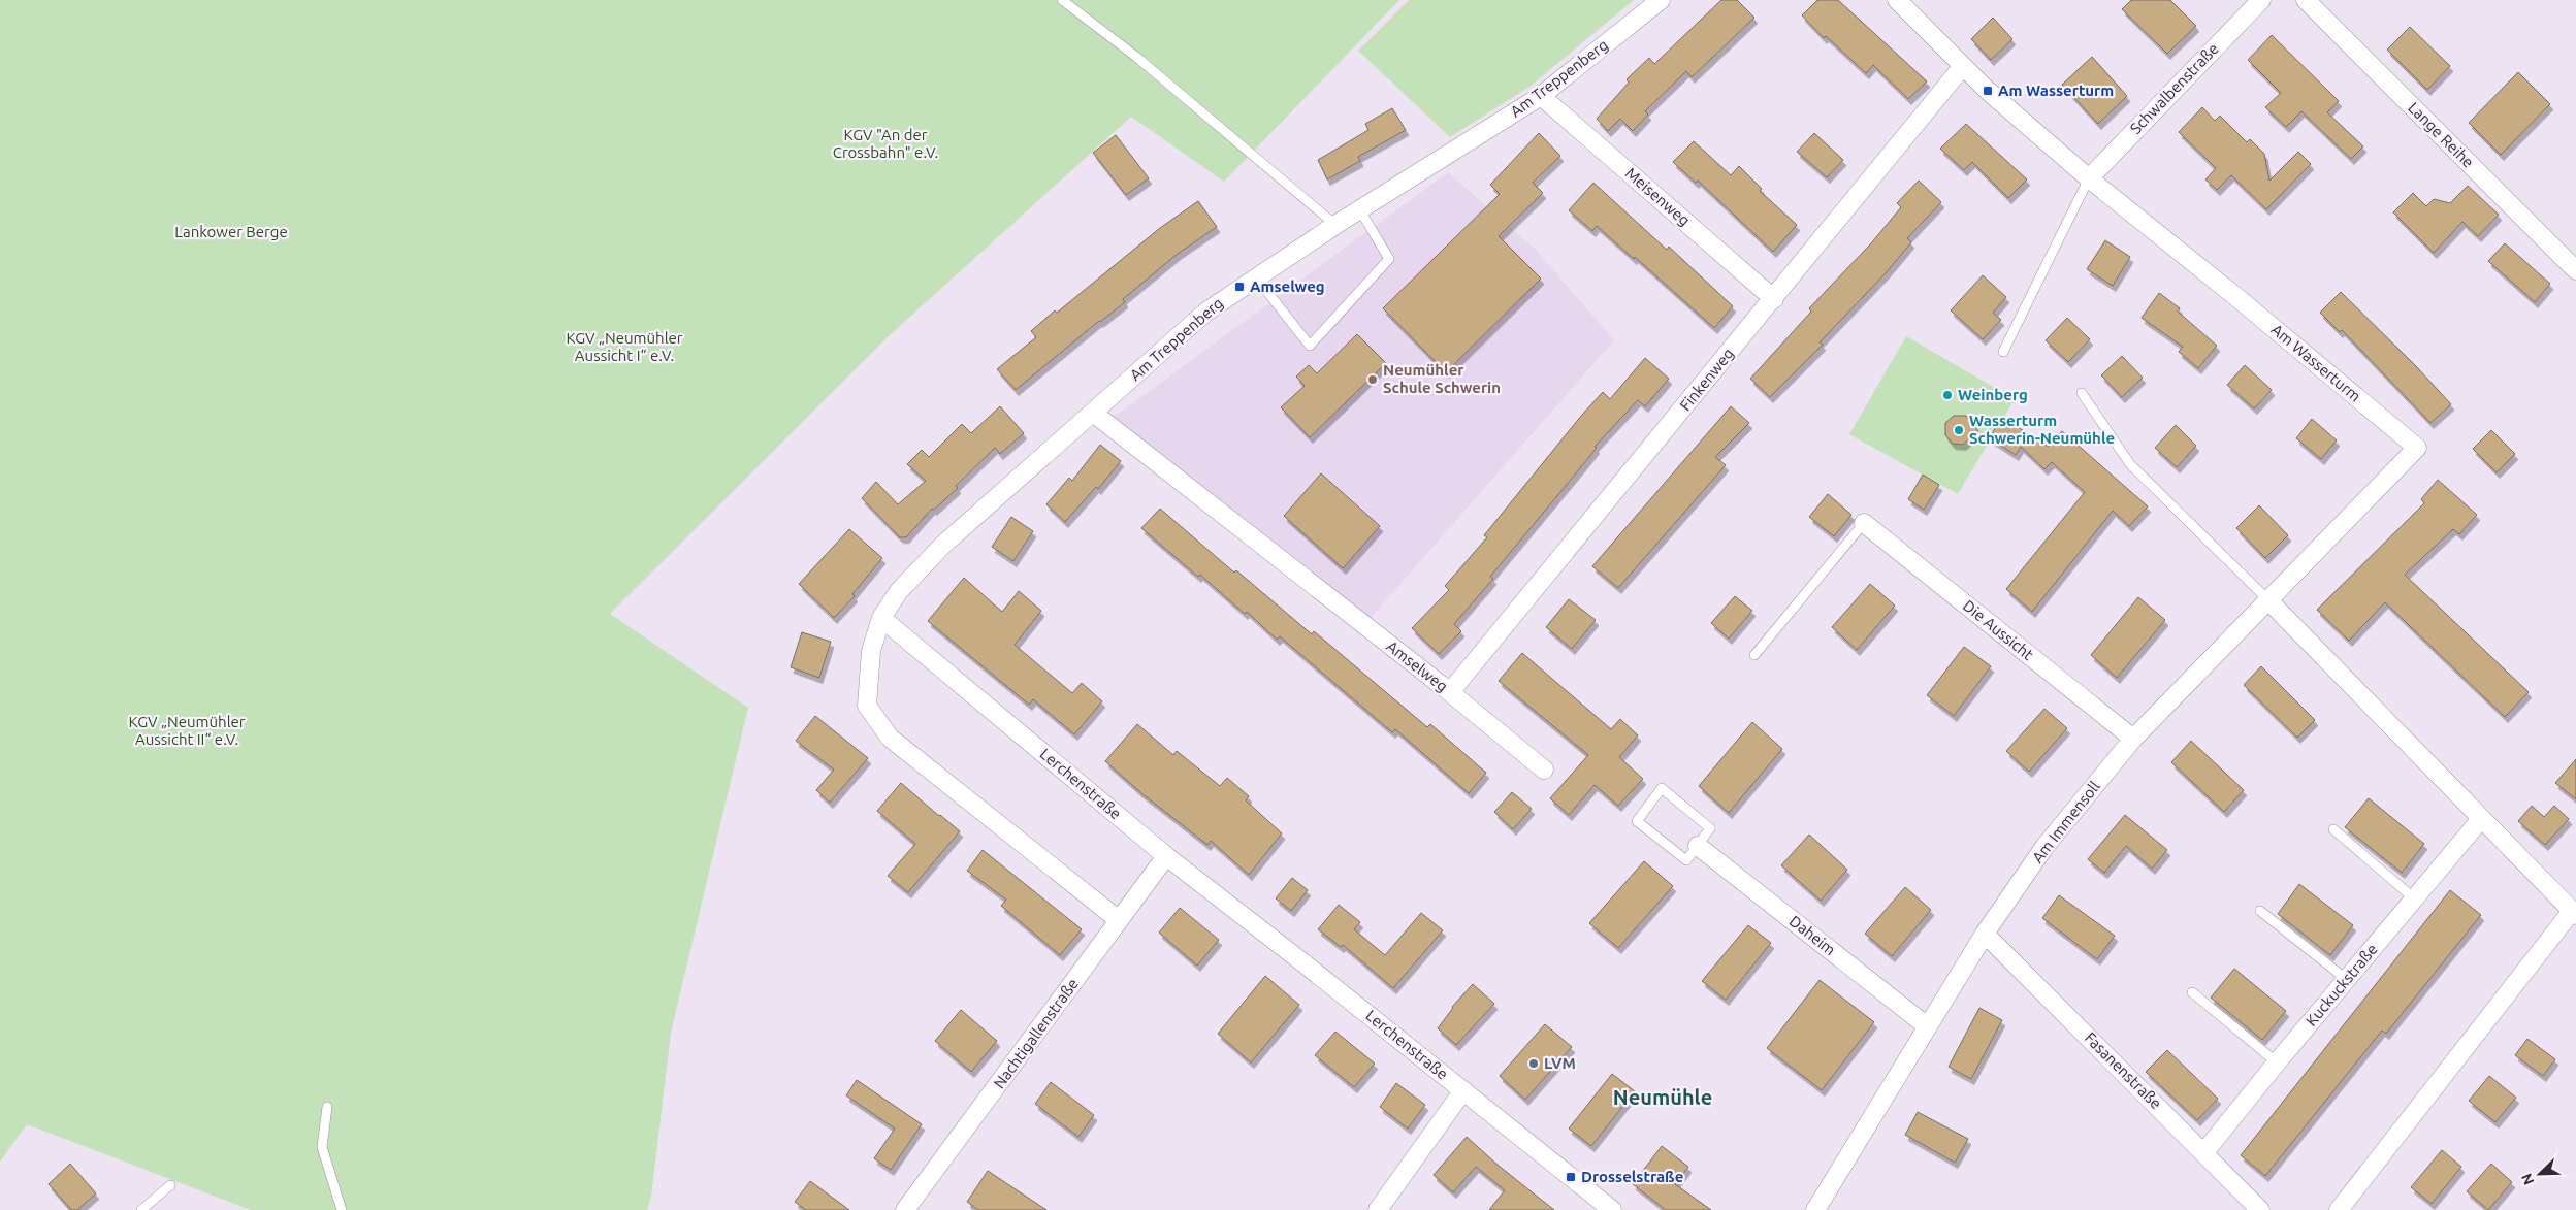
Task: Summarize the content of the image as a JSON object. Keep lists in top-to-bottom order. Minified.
{"streets":{"street":["Am Treppenberg","Schwalbenstraße","Lange Reihe","Meisenweg","Am Wasserturm","Finkenweg","Die Aussicht","Amselweg","Lerchenstraße","Am Immensoll","Daheim","Kuckuckstraße","Nachtigallenstraße","Fasanenstraße"]},"crossings":[["Am Treppenberg","Meisenweg"],["Am Treppenberg","Amselweg"],["Am Treppenberg","Lerchenstraße"],["Schwalbenstraße","Am Wasserturm"],["Meisenweg","Finkenweg"],["Am Wasserturm","Finkenweg"],["Am Wasserturm","Am Immensoll"],["Finkenweg","Amselweg"],["Die Aussicht","Am Immensoll"],["Lerchenstraße","Nachtigallenstraße"],["Am Immensoll","Daheim"],["Am Immensoll","Fasanenstraße"],["Kuckuckstraße","Fasanenstraße"]],"districts":["Neumühle"],"parks":["KGV \"An der Crossbahn\" e.V.","Lankower Berge","KGV „Neumühler Aussicht I“ e.V.","KGV „Neumühler Aussicht II“ e.V."],"places":{"transit":["Am Wasserturm","Amselweg","Drosselstraße"],"other":["Neumühler Schule Schwerin","Weinberg","Wasserturm Schwerin-Neumühle","LVM"]},"north":"bottom left"}
